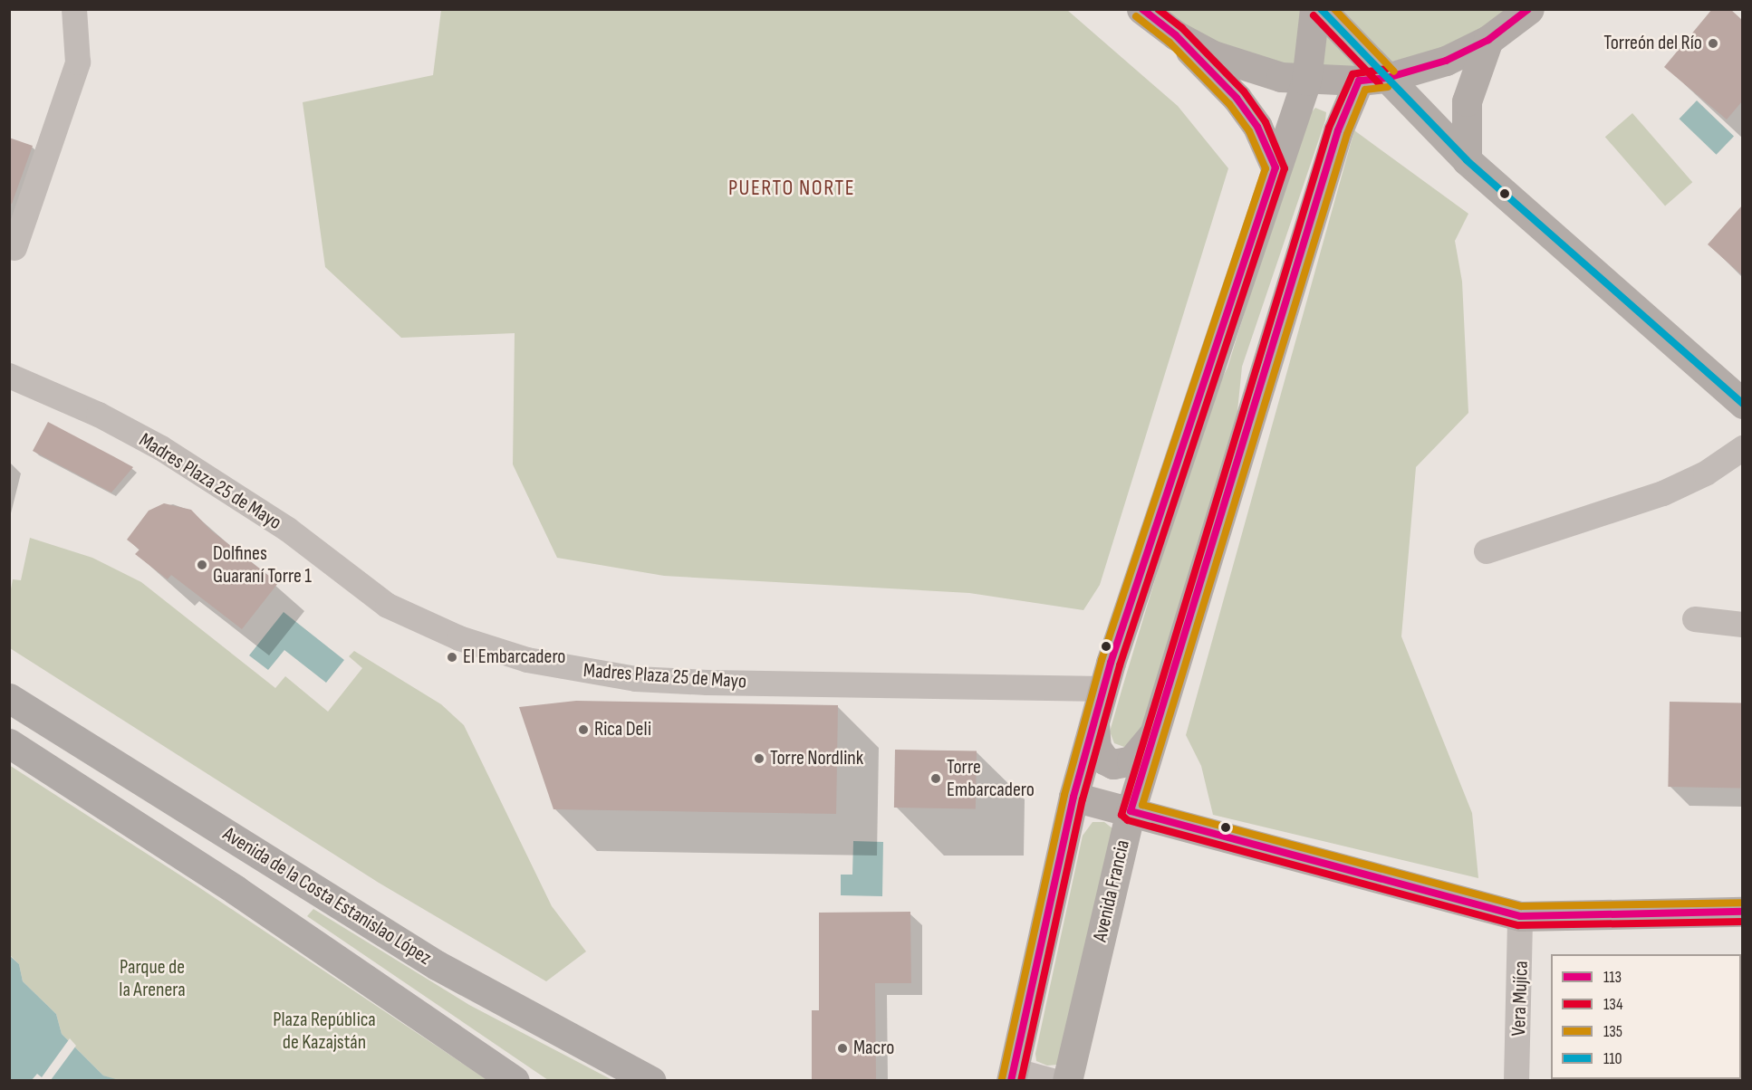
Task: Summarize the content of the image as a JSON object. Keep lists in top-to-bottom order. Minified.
{"streets":{"main road":["Avenida Francia","Avenida de la Costa Estanislao López"],"street":["Madres Plaza 25 de Mayo","Vera Mujíca"]},"districts":["PUERTO NORTE"],"parks":["Parque de la Arenera","Plaza República de Kazajstán"],"places":["Torreón del Río","Dolfines Guaraní Torre 1","El Embarcadero","Rica Deli","Torre Nordlink","Torre Embarcadero","Macro"],"lines":["transit line 113","transit line 134","transit line 135","transit line 110"],"legend":["113","134","135","110"]}
